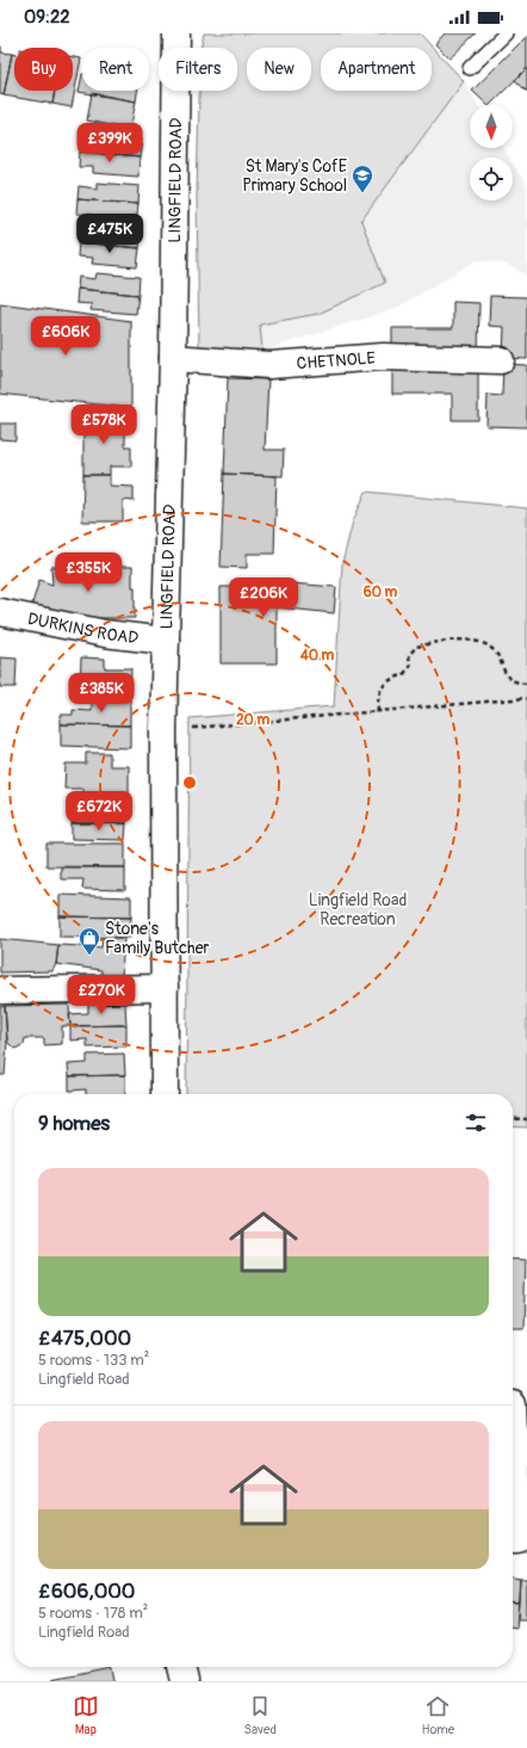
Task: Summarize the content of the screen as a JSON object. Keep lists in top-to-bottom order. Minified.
{"streets":{"street":["LINGFIELD ROAD","CHETNOLE","DURKINS ROAD"]},"crossings":[["LINGFIELD ROAD","CHETNOLE"],["LINGFIELD ROAD","DURKINS ROAD"]],"parks":["Lingfield Road Recreation"],"places":{"school or university":["St Mary's CofE Primary School"],"shop":["Stone's Family Butcher"]},"north":"bottom","page":{"status":"09:22","chip":["Buy","Rent","Filters","New","Apartment"],"price":["£399K","£475K","£606K","£578K","£355K","£206K","£385K","£672K","£270K"],"heading":"9 homes","list":[{"name":"£475,000","note":"5 rooms · 133 m² · Lingfield Road"},{"name":"£606,000","note":"5 rooms · 178 m² · Lingfield Road"}],"tabs":["Map","Saved","Home"]},"rings":["60 m","40 m","20 m"]}
